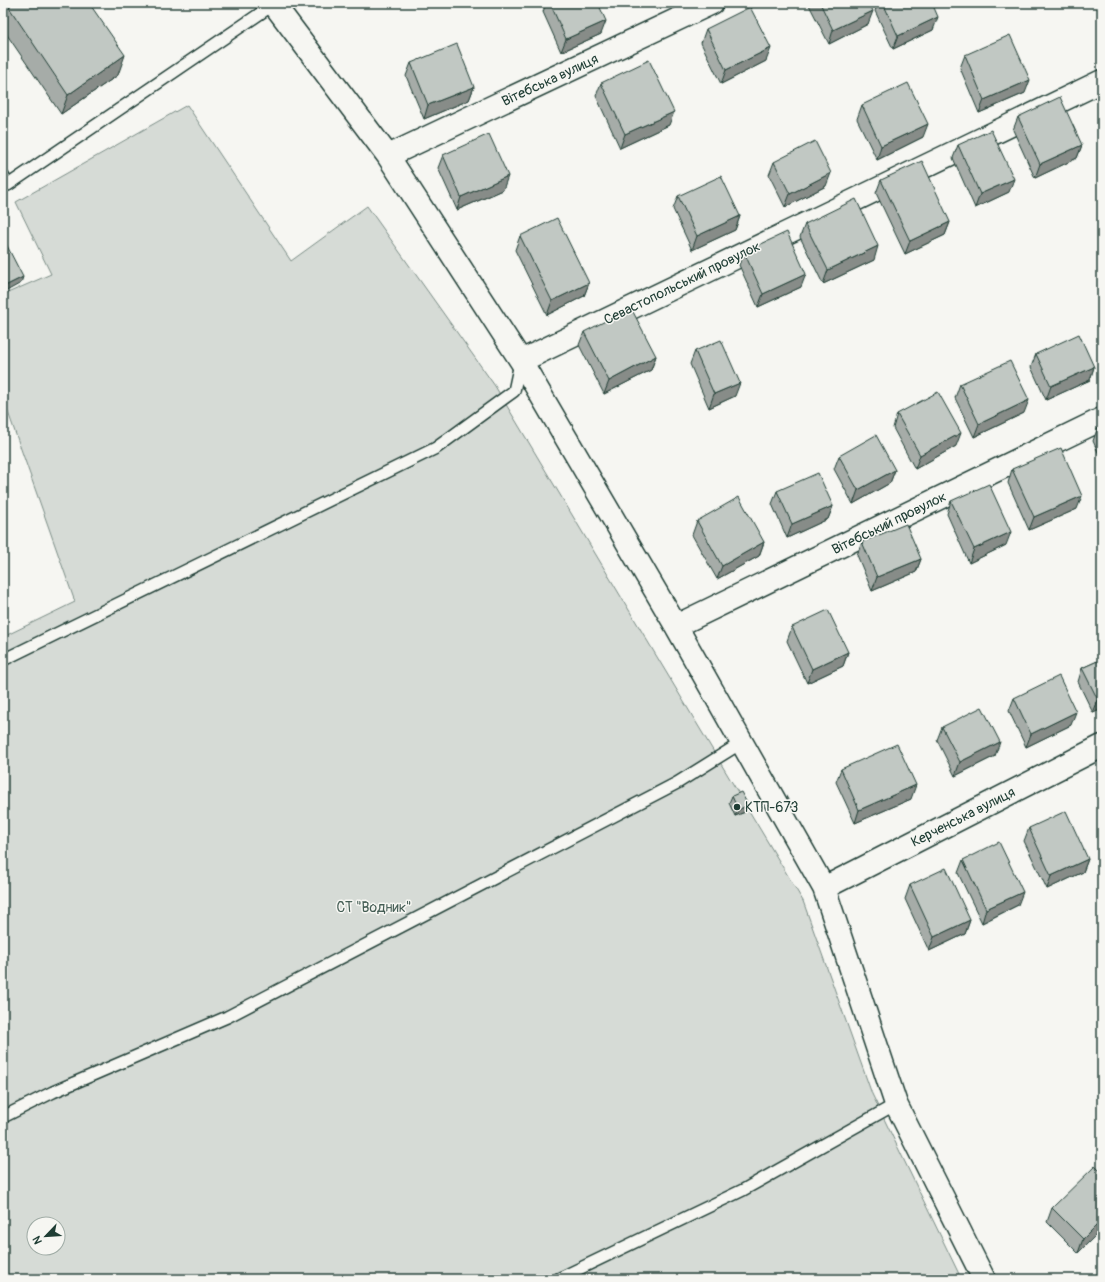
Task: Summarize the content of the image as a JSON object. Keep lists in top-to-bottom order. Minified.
{"streets":{"street":["Вітебська вулиця","Севастопольський провулок","Вітебський провулок","Керченська вулиця"]},"parks":["СТ \"Водник\""],"places":["КТП-673"],"north":"bottom left"}
